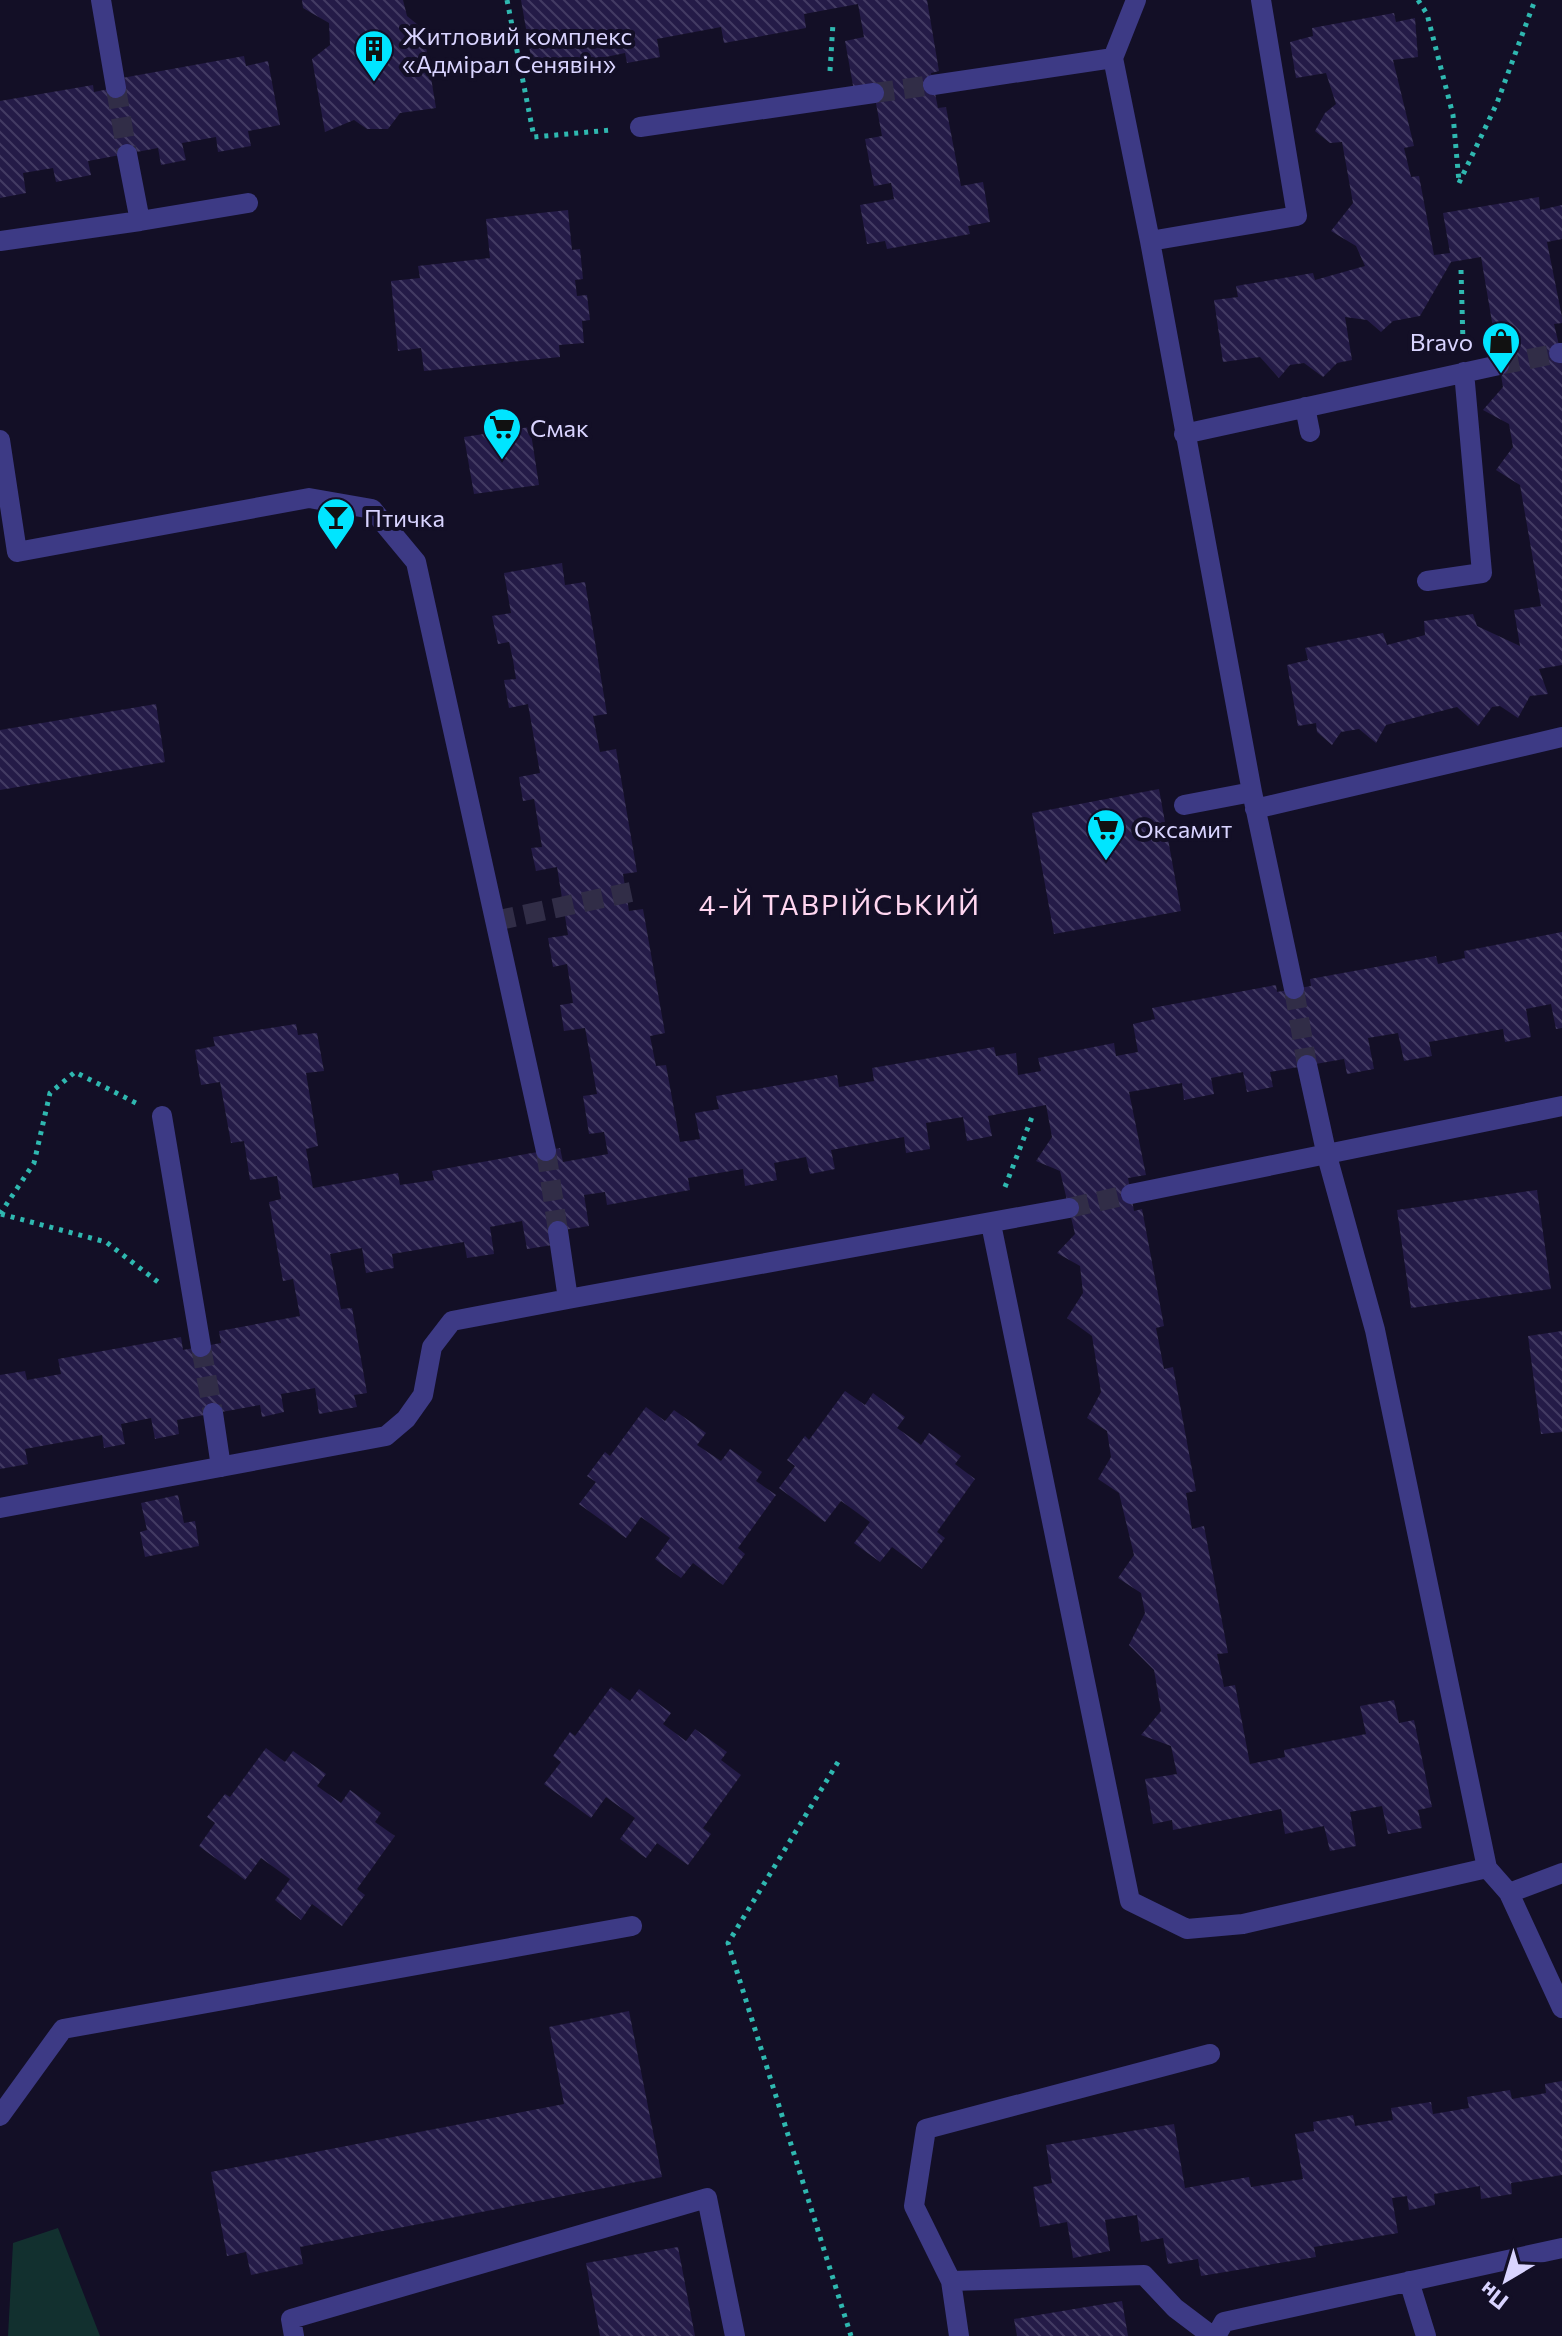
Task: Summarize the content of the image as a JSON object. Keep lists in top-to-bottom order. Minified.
{"districts":["4-Й ТАВРІЙСЬКИЙ"],"places":{"building":["Житловий комплекс «Адмірал Сенявін»"],"shop":["Bravo"],"supermarket":["Смак","Оксамит"],"bar":["Птичка"]},"north":"bottom left"}
